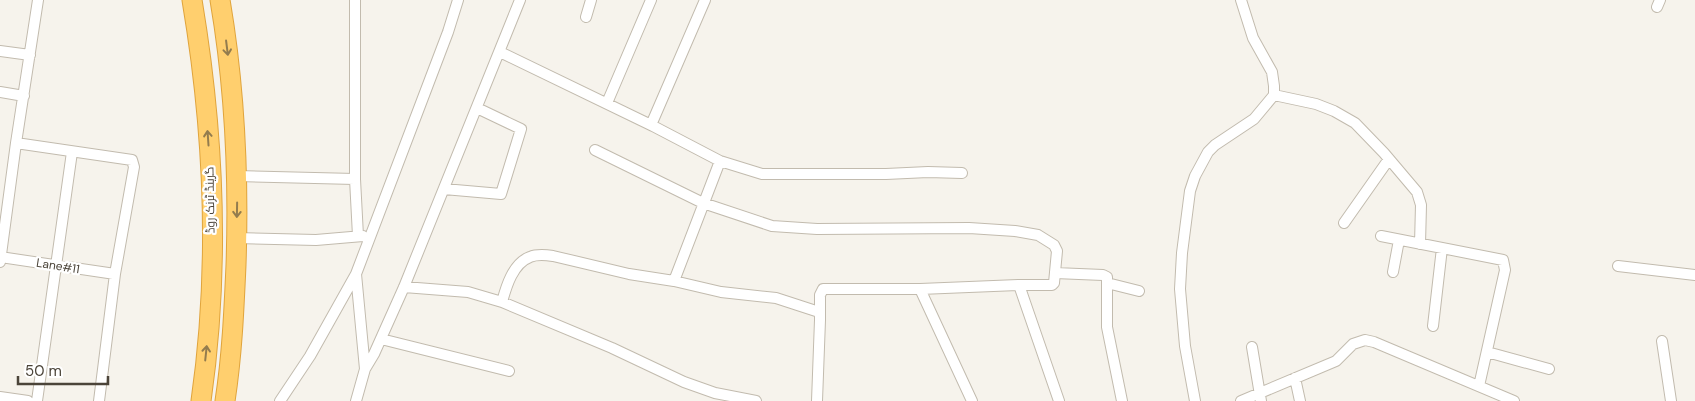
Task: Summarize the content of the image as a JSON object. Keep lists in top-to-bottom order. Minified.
{"streets":{"highway":["گرینڈ ٹرنک روڈ"],"street":["Lane#11"]},"scale_bar":"50 m"}
